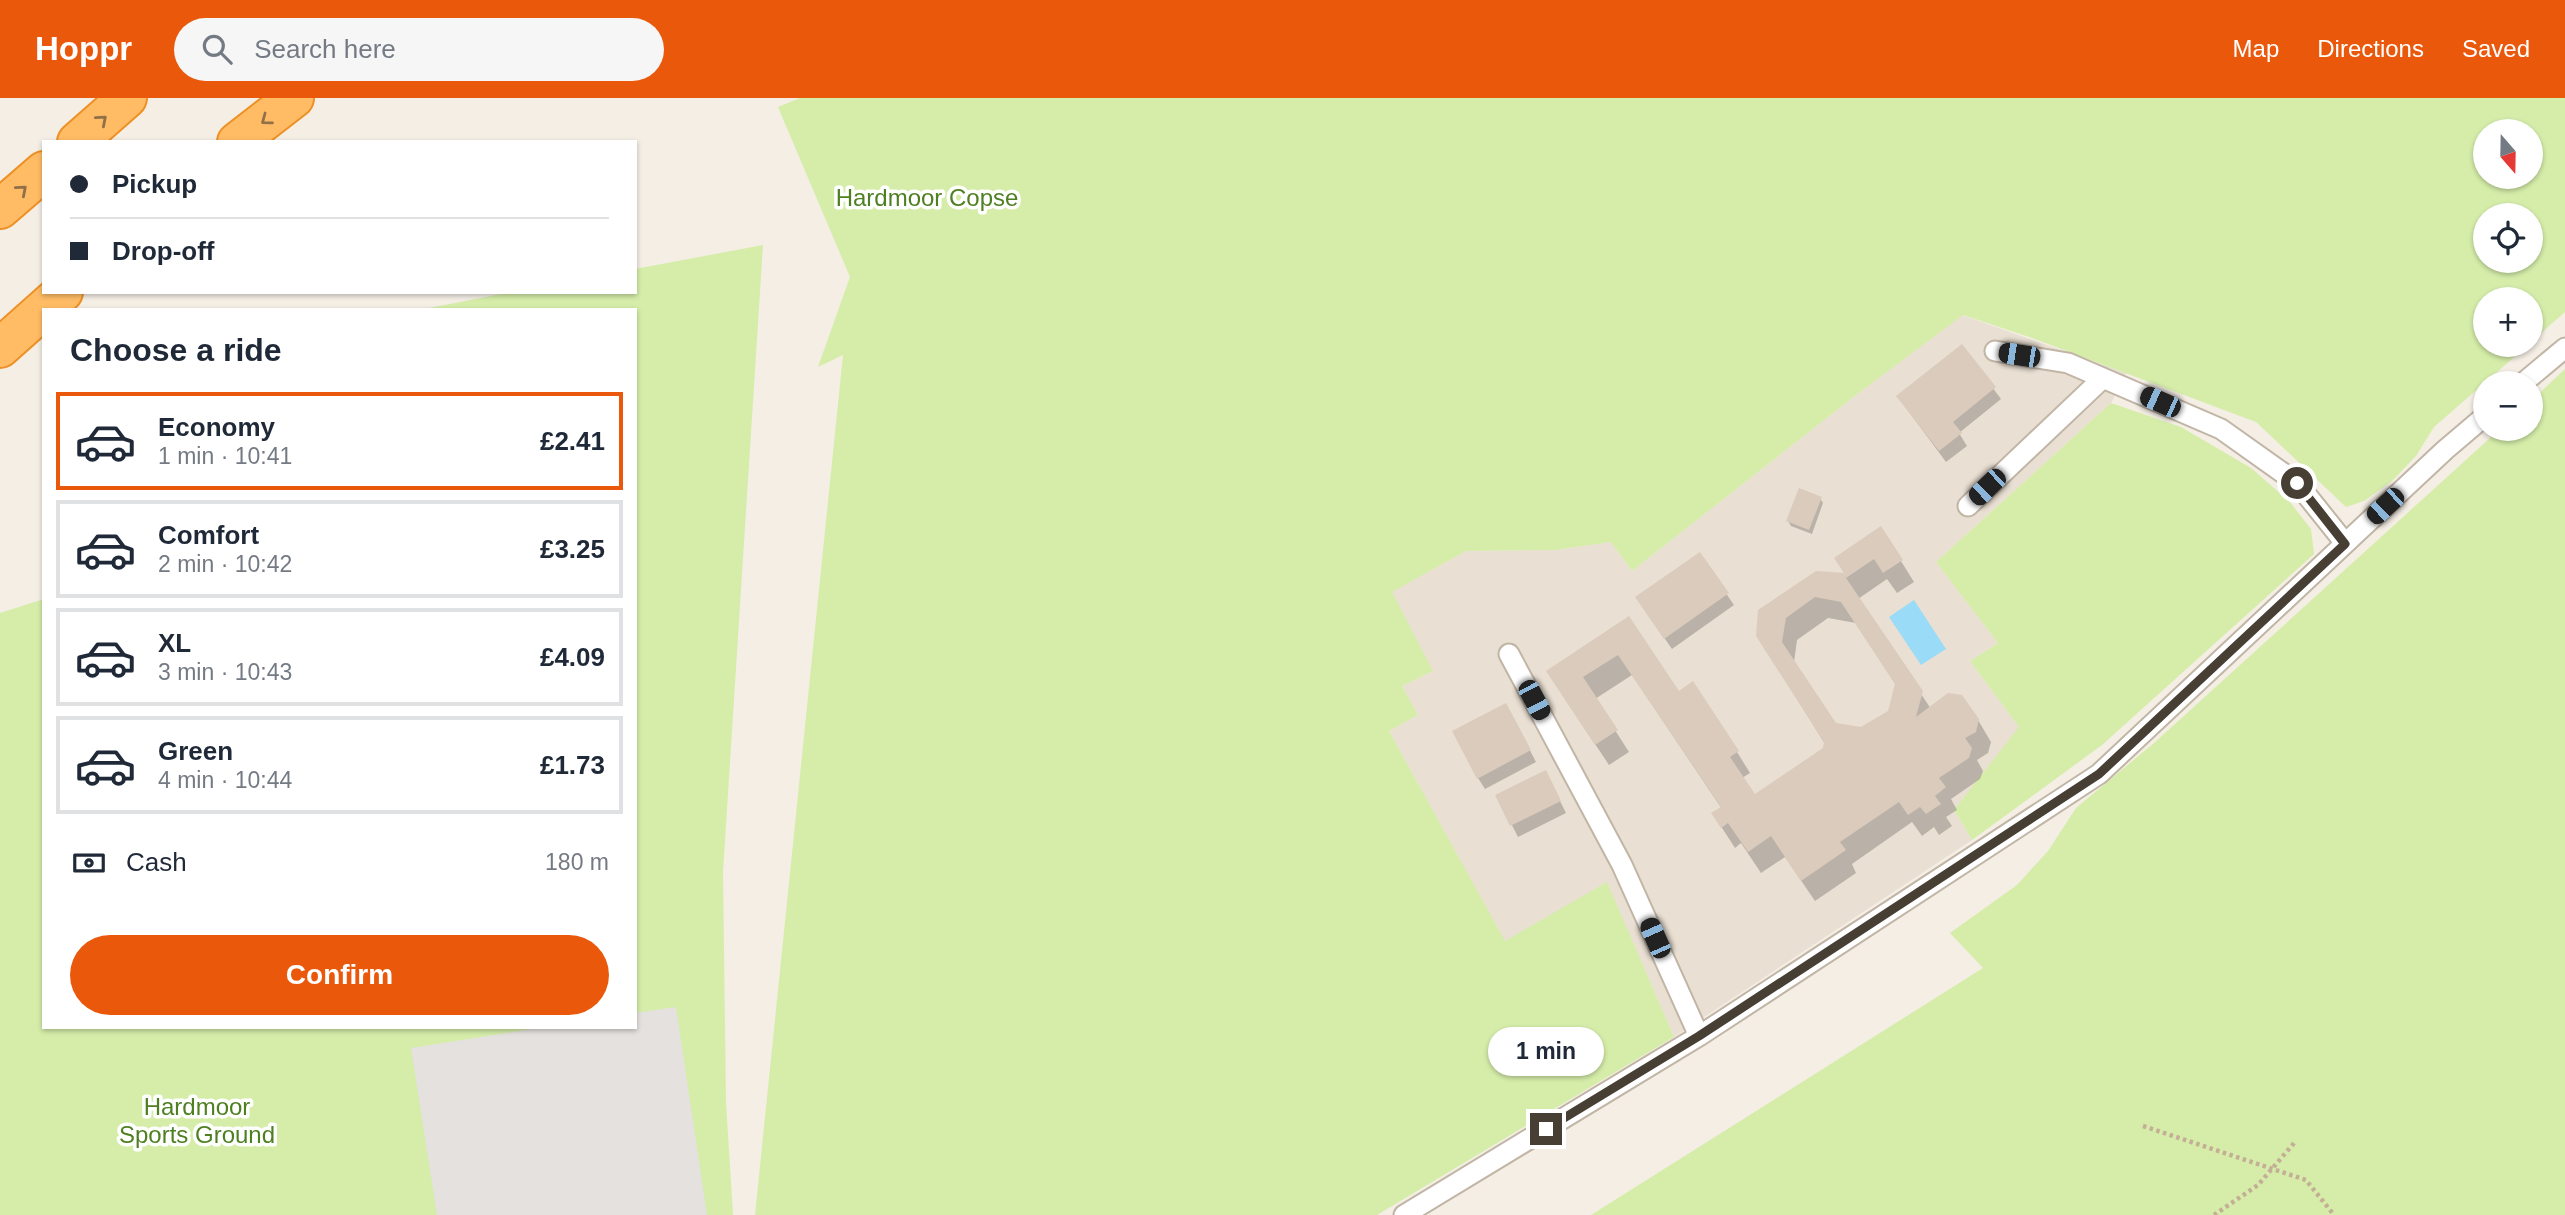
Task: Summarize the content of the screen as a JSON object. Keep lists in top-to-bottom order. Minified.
{"parks":["Hardmoor Copse","Hardmoor Sports Ground"],"north":"bottom","page":{"header":"Hoppr","search":"Search here","nav":["Map","Directions","Saved"],"map_buttons":["+","−"],"banner":["Pickup","Drop-off"],"heading":"Choose a ride","list":[{"name":"Economy","note":"1 min · 10:41","value":"£2.41"},{"name":"Comfort","note":"2 min · 10:42","value":"£3.25"},{"name":"XL","note":"3 min · 10:43","value":"£4.09"},{"name":"Green","note":"4 min · 10:44","value":"£1.73"}],"pay":["Cash","180 m"],"buttons":"Confirm","bubble":"1 min"}}
